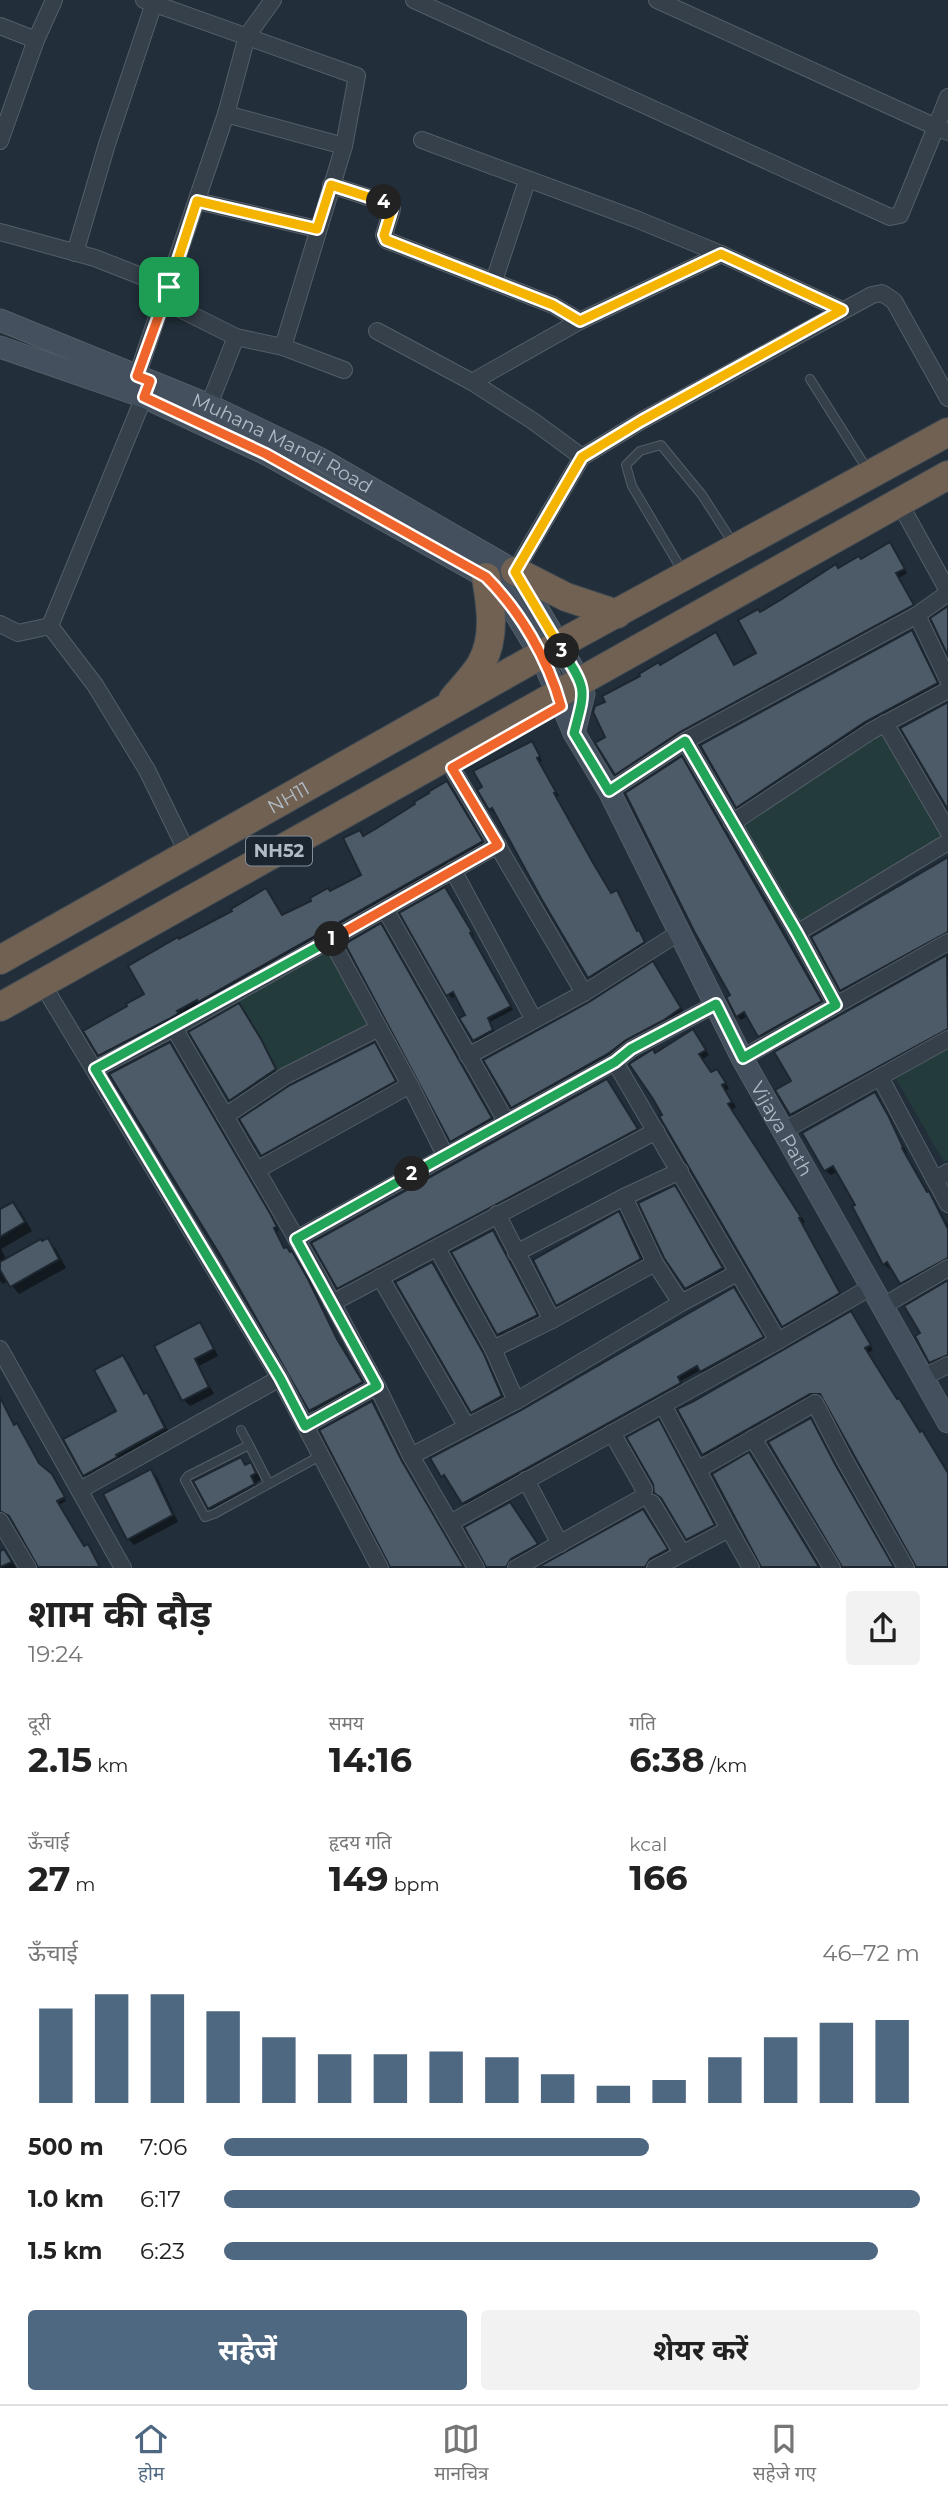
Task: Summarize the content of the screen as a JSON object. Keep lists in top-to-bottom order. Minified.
{"streets":{"highway":["NH11","NH52"],"street":["Muhana Mandi Road","Vijaya Path"]},"crossings":[["NH11","NH52"],["NH52","Vijaya Path"]],"page":{"pins":["4","3","1","2"],"heading":["शाम की दौड़","19:24"],"stats":[["दूरी","2.15 km"],["समय","14:16"],["गति","6:38 /km"],["ऊँचाई","27 m"],["हृदय गति","149 bpm"],["kcal","166"]],"chart":["ऊँचाई","46–72 m"],"list":[{"name":"500 m","note":"7:06"},{"name":"1.0 km","note":"6:17"},{"name":"1.5 km","note":"6:23"}],"buttons":["सहेजें","शेयर करें"],"tabs":["होम","मानचित्र","सहेजे गए"]}}
